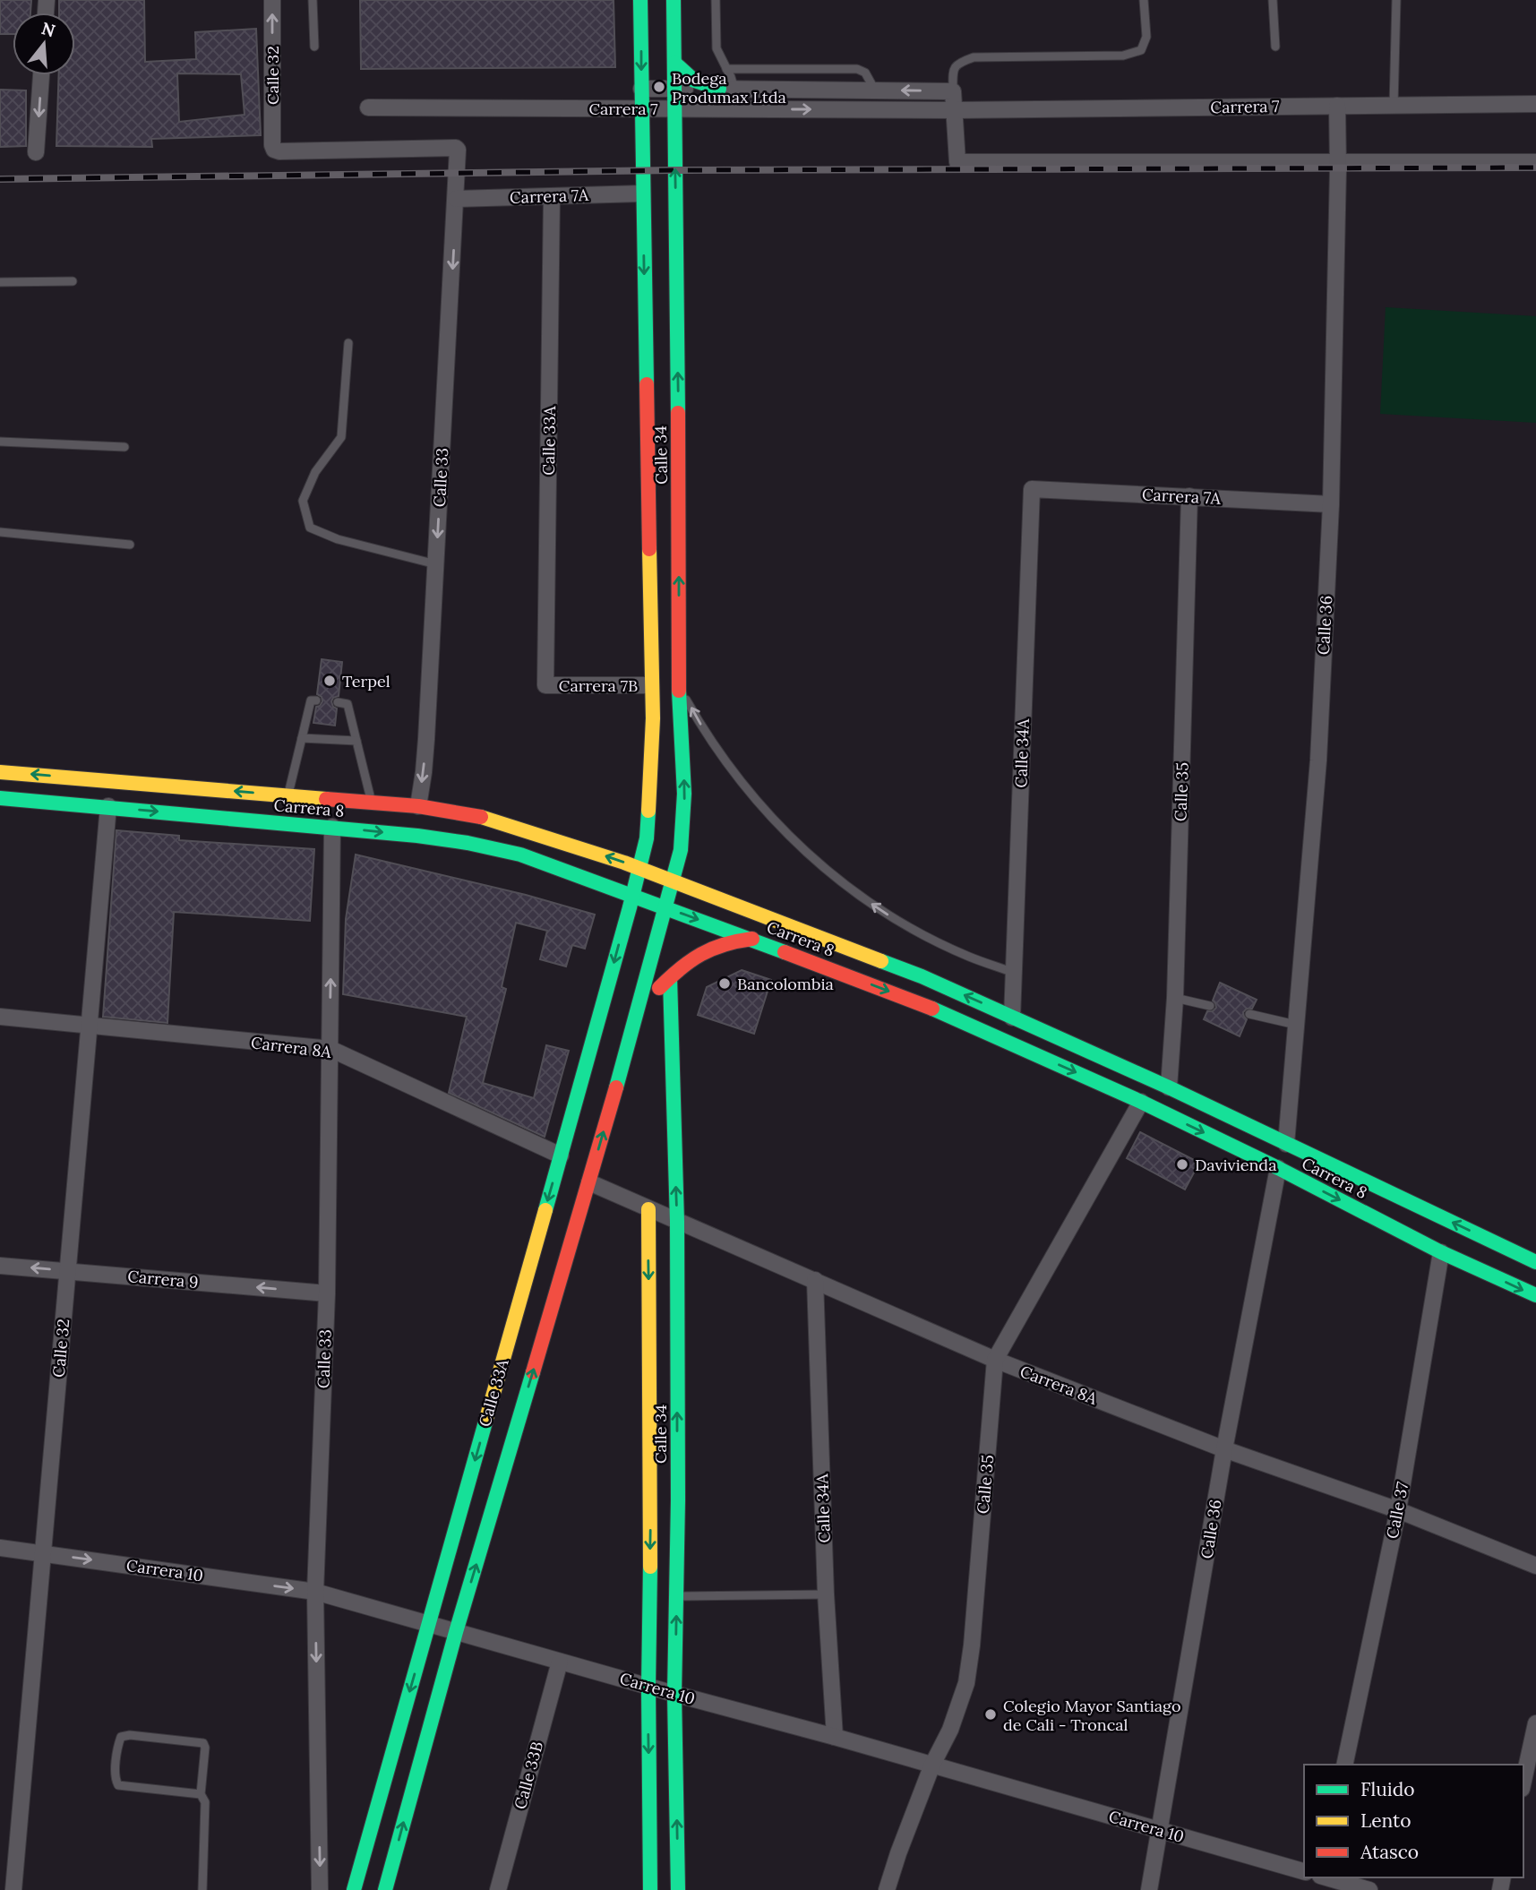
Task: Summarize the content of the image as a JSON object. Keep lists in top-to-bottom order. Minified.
{"streets":{"main road":["Calle 33A","Calle 34","Carrera 8"],"street":["Calle 32","Carrera 7","Carrera 7A","Calle 33","Calle 36","Carrera 7B","Calle 34A","Calle 35","Carrera 8A","Carrera 9","Calle 37","Carrera 10","Calle 33B"]},"crossings":[["Calle 32","Calle 33"],["Calle 32","Carrera 8"],["Calle 32","Carrera 8A"],["Calle 32","Carrera 9"],["Calle 32","Carrera 10"],["Carrera 7","Calle 34"],["Carrera 7","Calle 36"],["Carrera 7A","Calle 33A"],["Carrera 7A","Calle 34"],["Carrera 7A","Calle 33"],["Carrera 7A","Calle 36"],["Carrera 7A","Calle 34A"],["Carrera 7A","Calle 35"],["Calle 33A","Calle 34"],["Calle 33A","Carrera 7B"],["Calle 33A","Carrera 8"],["Calle 33A","Carrera 8A"],["Calle 33A","Carrera 10"],["Calle 34","Carrera 7B"],["Calle 34","Carrera 8"],["Calle 34","Carrera 8A"],["Calle 34","Carrera 10"],["Calle 33","Carrera 8"],["Calle 33","Carrera 8A"],["Calle 33","Carrera 9"],["Calle 33","Carrera 10"],["Calle 36","Carrera 8"],["Calle 36","Carrera 8A"],["Calle 36","Carrera 10"],["Calle 34A","Carrera 8"],["Calle 34A","Carrera 8A"],["Calle 34A","Carrera 10"],["Calle 35","Carrera 8"],["Calle 35","Carrera 8A"],["Calle 35","Carrera 10"],["Carrera 8","Calle 37"],["Carrera 8A","Calle 37"],["Carrera 10","Calle 33B"]],"one_way":["Carrera 9"],"places":["Bodega Produmax Ltda","Terpel","Bancolombia","Davivienda","Colegio Mayor Santiago de Cali - Troncal"],"legend":["Fluido","Lento","Atasco"],"north":"top"}
